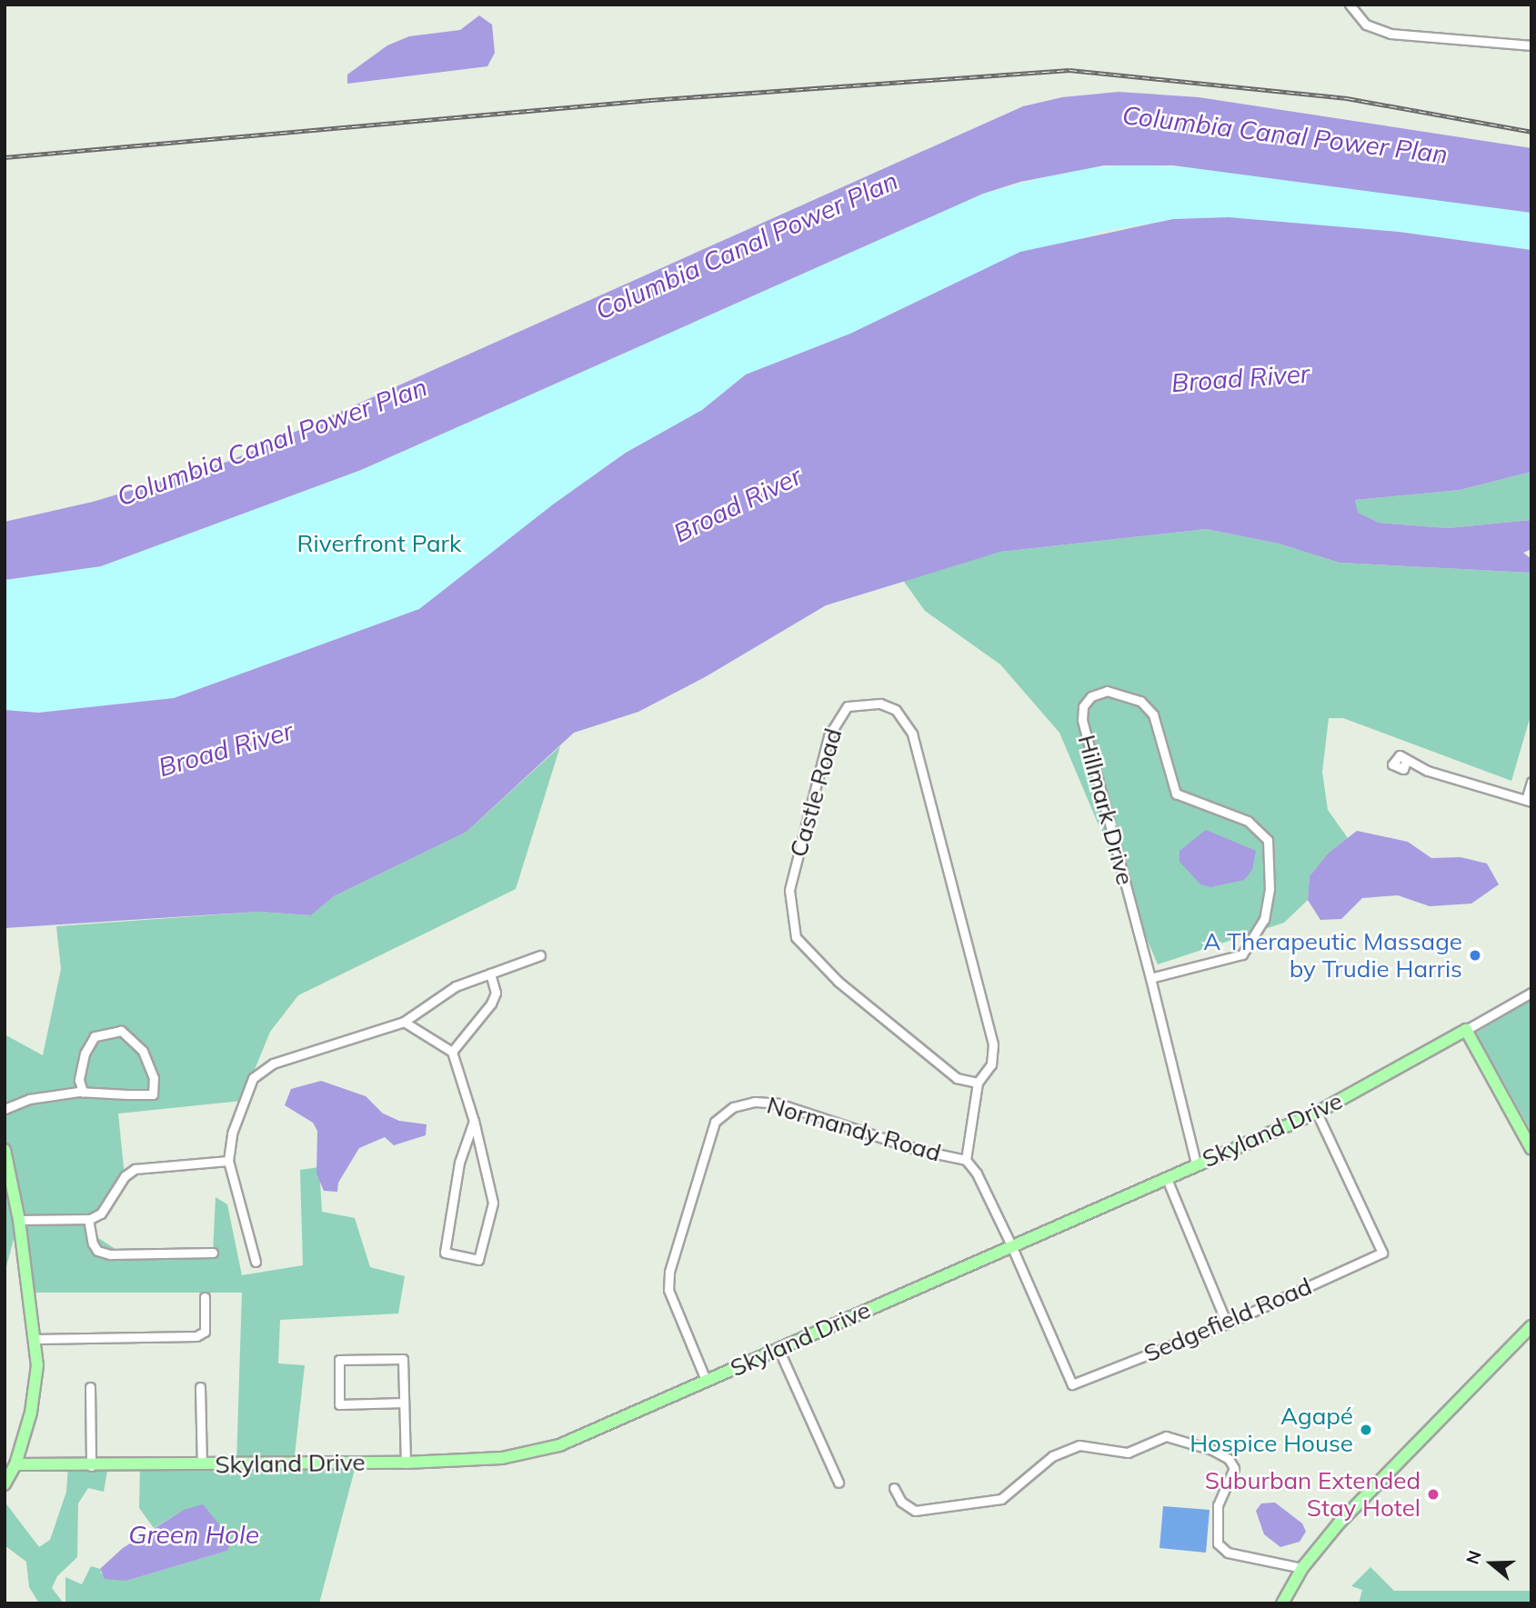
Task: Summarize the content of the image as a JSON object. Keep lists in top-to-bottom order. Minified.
{"streets":{"street":["Castle Road","Hillmark Drive","Normandy Road","Skyland Drive","Sedgefield Road"]},"crossings":[["Castle Road","Normandy Road"],["Hillmark Drive","Skyland Drive"],["Normandy Road","Skyland Drive"],["Skyland Drive","Sedgefield Road"]],"water":["Columbia Canal Power Plan","Broad River","Green Hole"],"parks":["Riverfront Park"],"places":["A Therapeutic Massage by Trudie Harris","Agapé Hospice House","Suburban Extended Stay Hotel"],"north":"left"}
